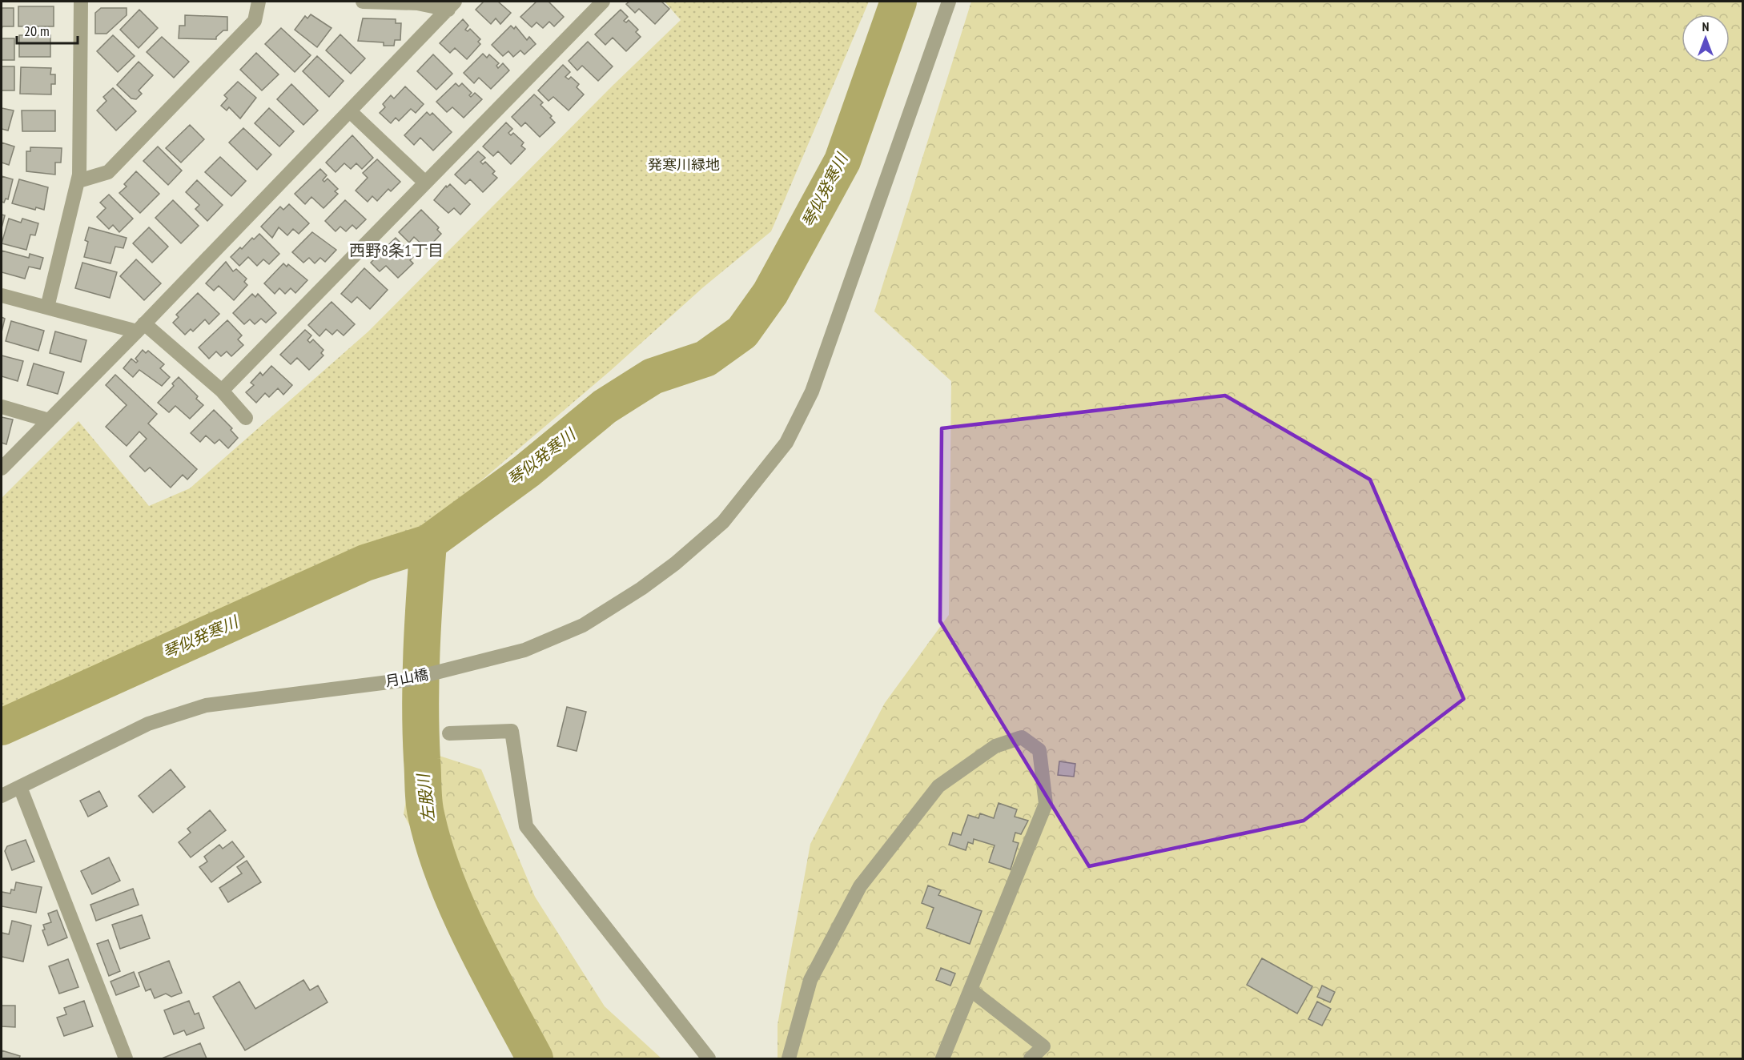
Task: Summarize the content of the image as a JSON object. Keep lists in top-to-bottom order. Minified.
{"streets":{"street":["月山橋"]},"districts":["西野8条1丁目"],"water":["琴似発寒川","左股川"],"parks":["発寒川緑地"],"scale_bar":"20 m","north":"top"}
